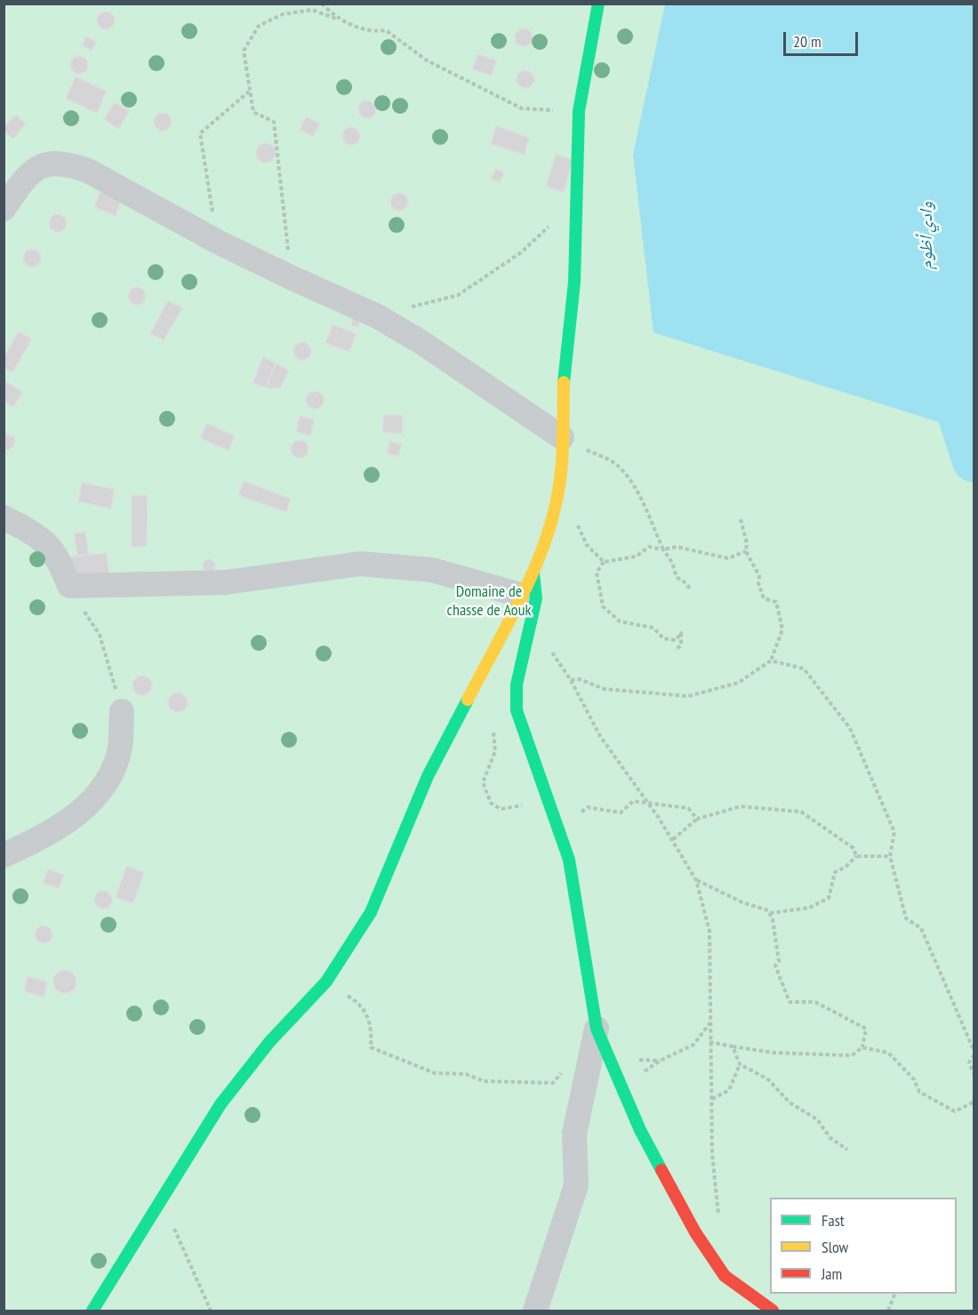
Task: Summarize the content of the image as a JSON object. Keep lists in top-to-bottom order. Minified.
{"water":["وادي أظوم"],"parks":["Domaine de chasse de Aouk"],"legend":["Fast","Slow","Jam"],"scale_bar":"20 m"}
